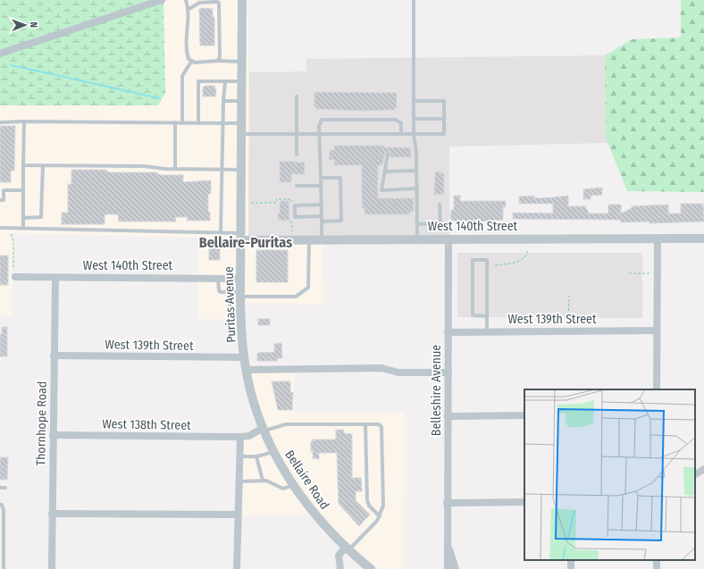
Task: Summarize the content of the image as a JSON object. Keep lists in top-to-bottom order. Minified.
{"streets":{"street":["West 140th Street","Puritas Avenue","West 139th Street","Belleshire Avenue","Thornhope Road","West 138th Street","Bellaire Road"]},"crossings":[["West 140th Street","Puritas Avenue"],["West 140th Street","Belleshire Avenue"],["West 140th Street","Thornhope Road"],["Puritas Avenue","West 139th Street"],["Puritas Avenue","Bellaire Road"],["West 139th Street","Belleshire Avenue"],["West 139th Street","Thornhope Road"],["Thornhope Road","West 138th Street"]],"districts":["Bellaire-Puritas"],"north":"right"}
